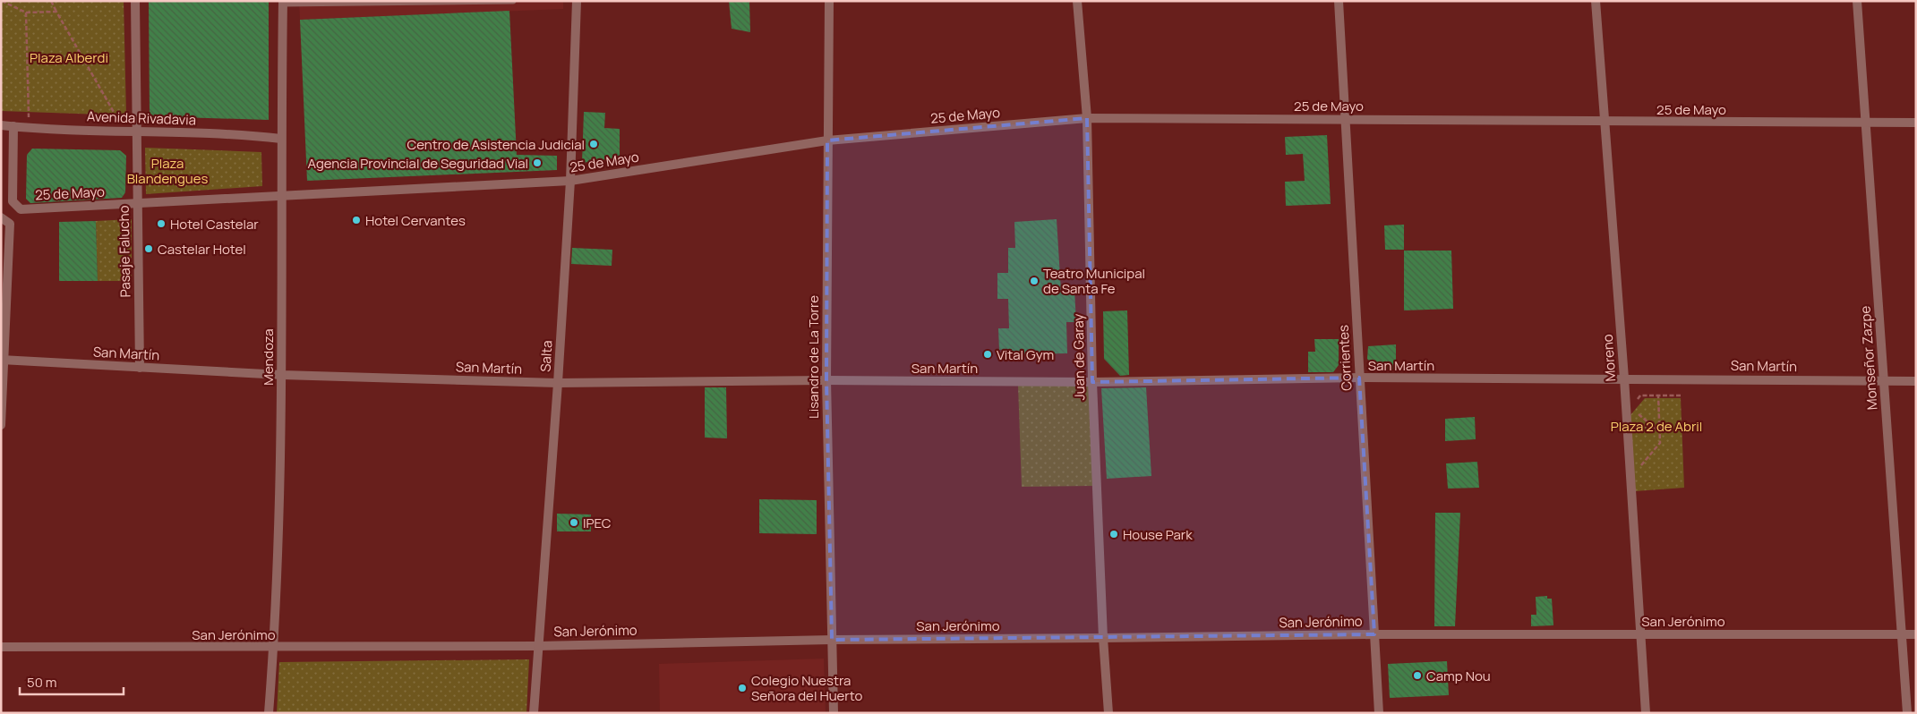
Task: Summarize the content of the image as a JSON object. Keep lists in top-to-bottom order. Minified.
{"streets":{"street":["25 de Mayo","Avenida Rivadavia","Pasaje Falucho","San Martín","Salta","Mendoza","Lisandro de La Torre","Juan de Garay","Corrientes","Moreno","Monseñor Zazpe","San Jerónimo"]},"crossings":[["25 de Mayo","Avenida Rivadavia"],["25 de Mayo","Pasaje Falucho"],["25 de Mayo","Salta"],["25 de Mayo","Mendoza"],["25 de Mayo","Lisandro de La Torre"],["25 de Mayo","Juan de Garay"],["25 de Mayo","Corrientes"],["25 de Mayo","Moreno"],["25 de Mayo","Monseñor Zazpe"],["Avenida Rivadavia","Pasaje Falucho"],["Avenida Rivadavia","Mendoza"],["Pasaje Falucho","San Martín"],["San Martín","Salta"],["San Martín","Mendoza"],["San Martín","Lisandro de La Torre"],["San Martín","Juan de Garay"],["San Martín","Corrientes"],["San Martín","Moreno"],["San Martín","Monseñor Zazpe"],["Salta","San Jerónimo"],["Mendoza","San Jerónimo"],["Lisandro de La Torre","San Jerónimo"],["Juan de Garay","San Jerónimo"],["Corrientes","San Jerónimo"],["Moreno","San Jerónimo"],["Monseñor Zazpe","San Jerónimo"]],"parks":["Plaza Alberdi","Plaza Blandengues","Plaza 2 de Abril"],"places":["Centro de Asistencia Judicial","Agencia Provincial de Seguridad Vial","Hotel Cervantes","Hotel Castelar","Castelar Hotel","Teatro Municipal de Santa Fe","Vital Gym","IPEC","House Park","Camp Nou","Colegio Nuestra Señora del Huerto"],"scale_bar":"50 m"}
